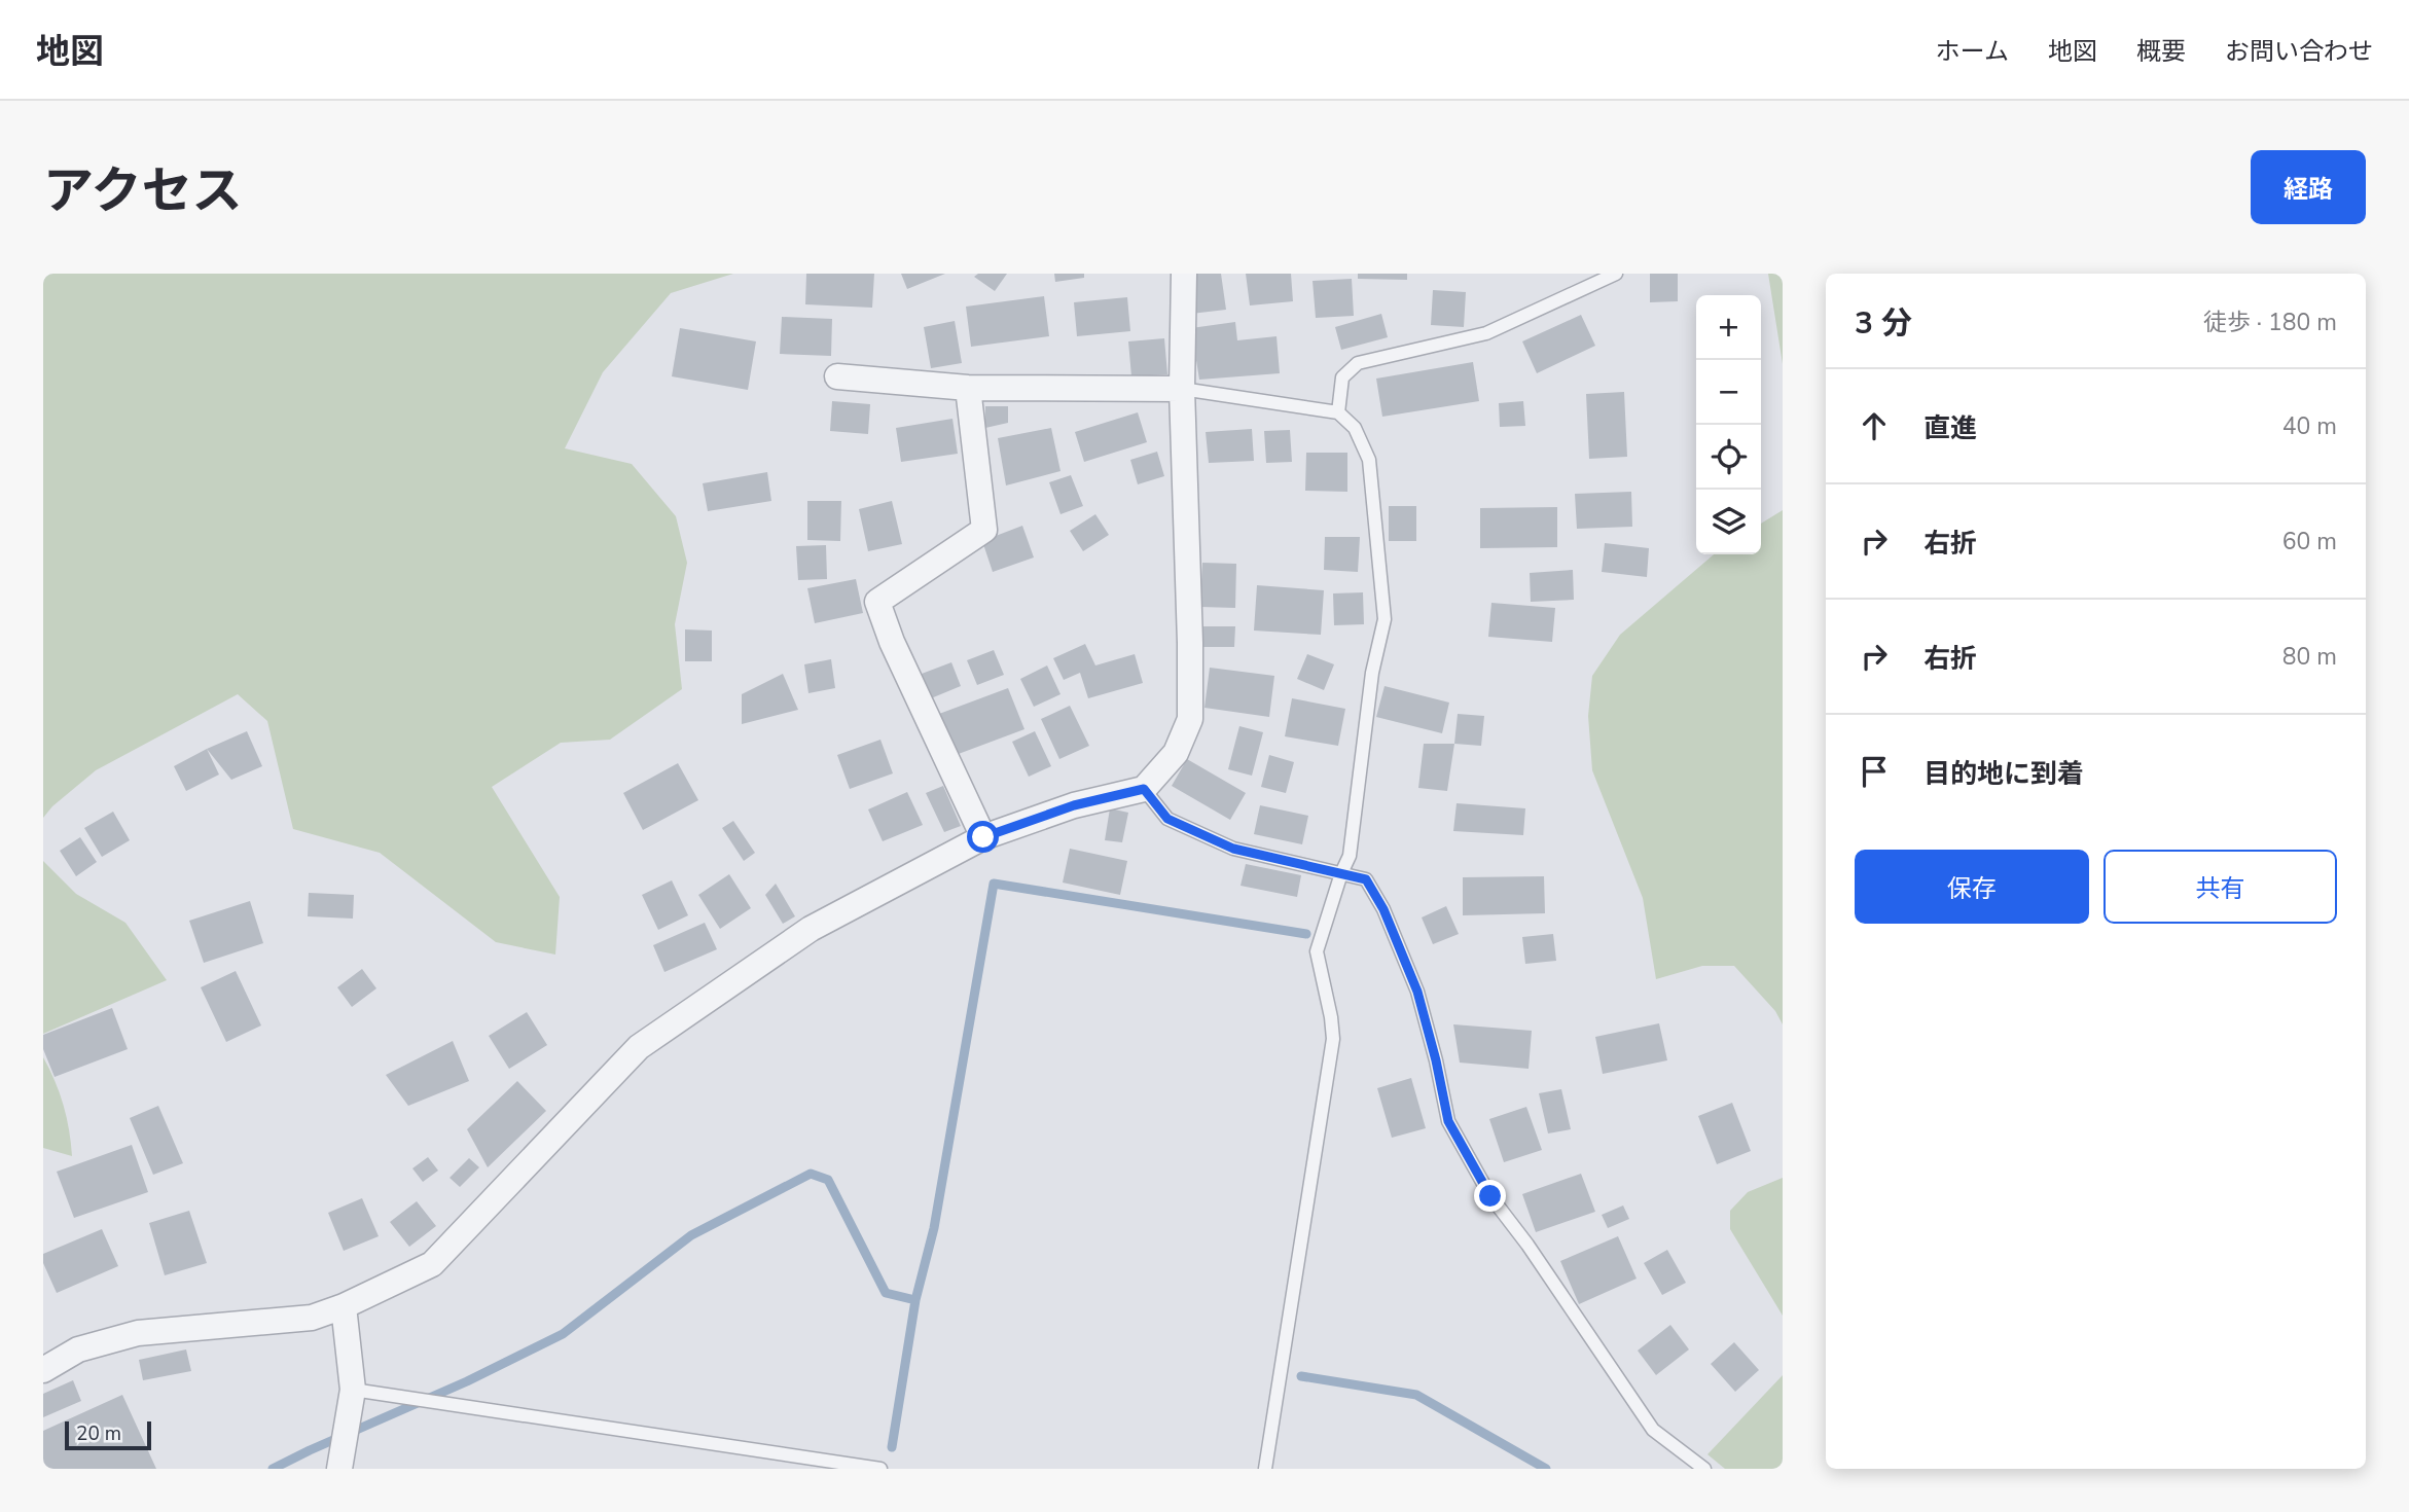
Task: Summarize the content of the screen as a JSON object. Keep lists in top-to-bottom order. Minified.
{"scale_bar":"20 m","page":{"header":"地図","nav":["ホーム","地図","概要","お問い合わせ"],"title":"アクセス","buttons":["経路",["保存","共有"]],"heading":["3 分","徒歩 · 180 m"],"map_buttons":["+","−"],"list":[["直進","40 m"],["右折","60 m"],["右折","80 m"],"目的地に到着"],"scale":"20 m"}}
